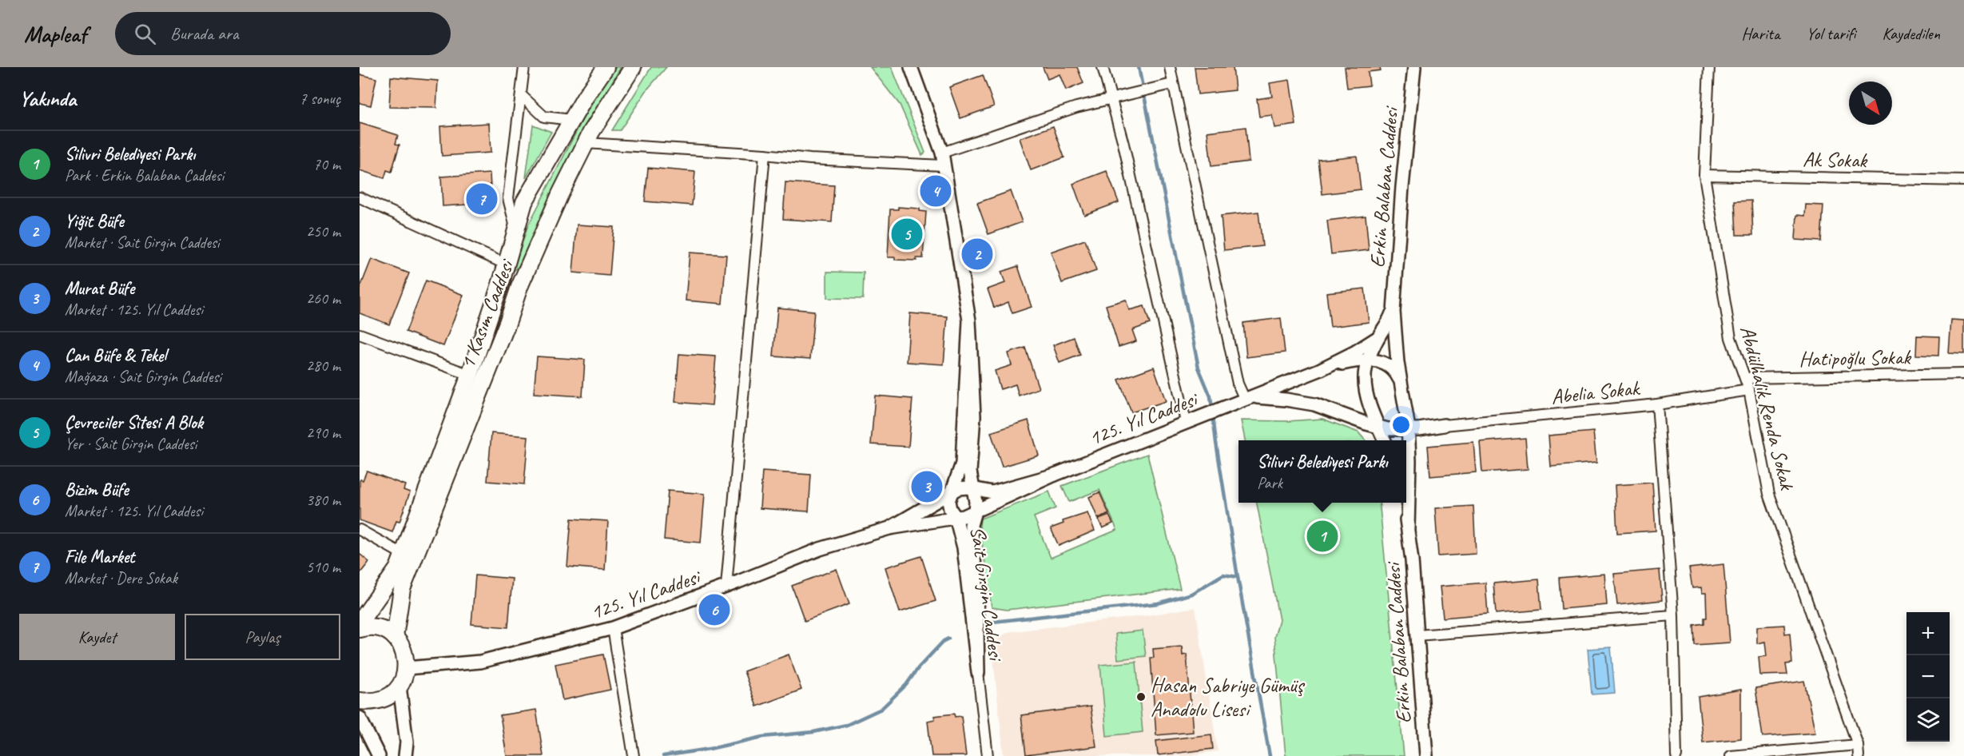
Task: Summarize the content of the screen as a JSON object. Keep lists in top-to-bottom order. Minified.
{"streets":{"main road":["1 Kasım Caddesi"],"street":["Ak Sokak","Erkin Balaban Caddesi","Hatipoğlu Sokak","Abelia Sokak","Abdülhalik Renda Sokak","125. Yıl Caddesi","Sait Girgin Caddesi"]},"crossings":[["Ak Sokak","Abdülhalik Renda Sokak"],["Hatipoğlu Sokak","Abdülhalik Renda Sokak"],["Abelia Sokak","Abdülhalik Renda Sokak"],["125. Yıl Caddesi","Sait Girgin Caddesi"]],"places":["Hasan Sabriye Gümüş Anadolu Lisesi"],"north":"bottom right","page":{"header":"Mapleaf","search":"Burada ara","nav":["Harita","Yol tarifi","Kaydedilen"],"heading":["Yakında","7 sonuç"],"list":[{"mark":"1","name":"Silivri Belediyesi Parkı","note":"Park · Erkin Balaban Caddesi","value":"70 m"},{"mark":"2","name":"Yiğit Büfe","note":"Market · Sait Girgin Caddesi","value":"250 m"},{"mark":"3","name":"Murat Büfe","note":"Market · 125. Yıl Caddesi","value":"260 m"},{"mark":"4","name":"Can Büfe & Tekel","note":"Mağaza · Sait Girgin Caddesi","value":"280 m"},{"mark":"5","name":"Çevreciler Sitesi A Blok","note":"Yer · Sait Girgin Caddesi","value":"290 m"},{"mark":"6","name":"Bizim Büfe","note":"Market · 125. Yıl Caddesi","value":"380 m"},{"mark":"7","name":"File Market","note":"Market · Dere Sokak","value":"510 m"}],"pins":["4","7","5","2","3","1","6"],"popup":["Silivri Belediyesi Parkı","Park"],"buttons":["Kaydet","Paylaş"],"map_buttons":["+","−"]}}
